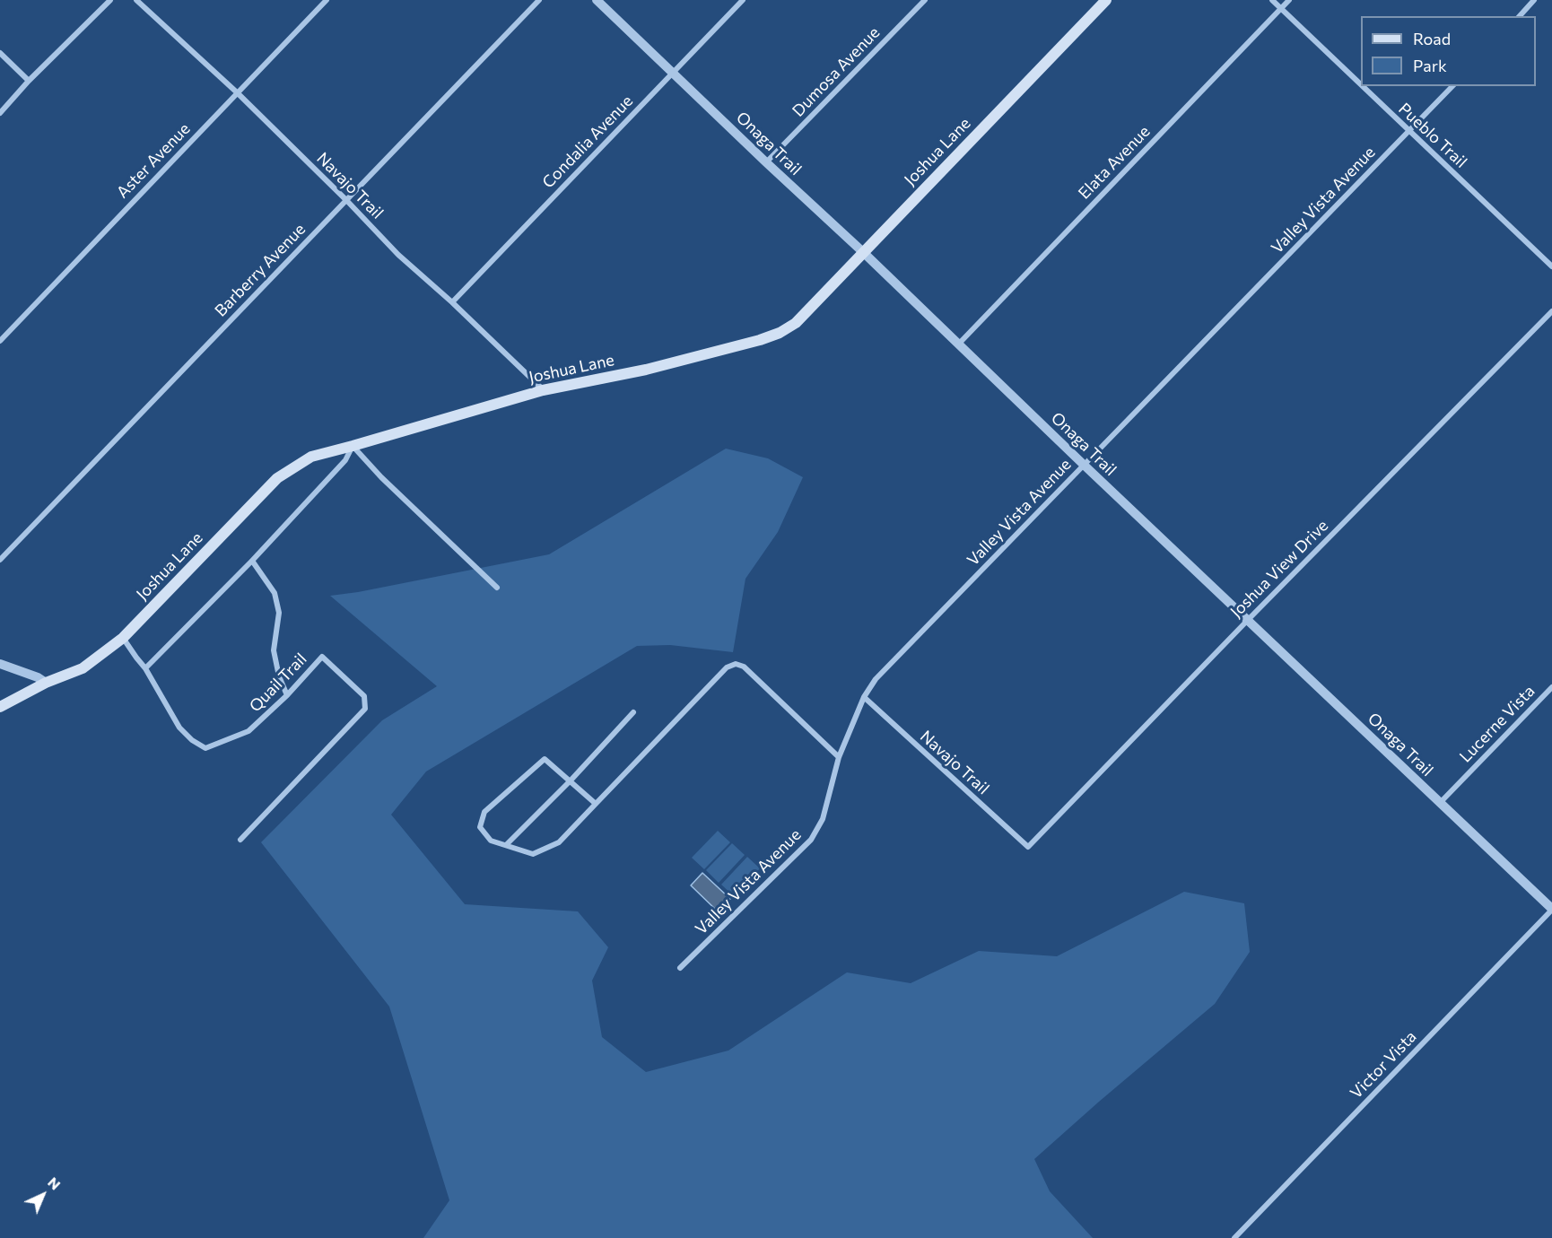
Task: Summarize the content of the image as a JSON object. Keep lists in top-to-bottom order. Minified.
{"streets":{"main road":["Joshua Lane"],"street":["Dumosa Avenue","Pueblo Trail","Condalia Avenue","Onaga Trail","Aster Avenue","Elata Avenue","Navajo Trail","Valley Vista Avenue","Barberry Avenue","Joshua View Drive","Quail Trail","Lucerne Vista","Victor Vista"]},"crossings":[["Dumosa Avenue","Onaga Trail"],["Pueblo Trail","Elata Avenue"],["Pueblo Trail","Valley Vista Avenue"],["Condalia Avenue","Onaga Trail"],["Condalia Avenue","Navajo Trail"],["Onaga Trail","Joshua Lane"],["Onaga Trail","Elata Avenue"],["Onaga Trail","Valley Vista Avenue"],["Onaga Trail","Joshua View Drive"],["Onaga Trail","Lucerne Vista"],["Onaga Trail","Victor Vista"],["Joshua Lane","Navajo Trail"],["Aster Avenue","Navajo Trail"],["Navajo Trail","Valley Vista Avenue"],["Navajo Trail","Barberry Avenue"],["Navajo Trail","Joshua View Drive"]],"legend":["Road","Park"],"north":"top right"}
